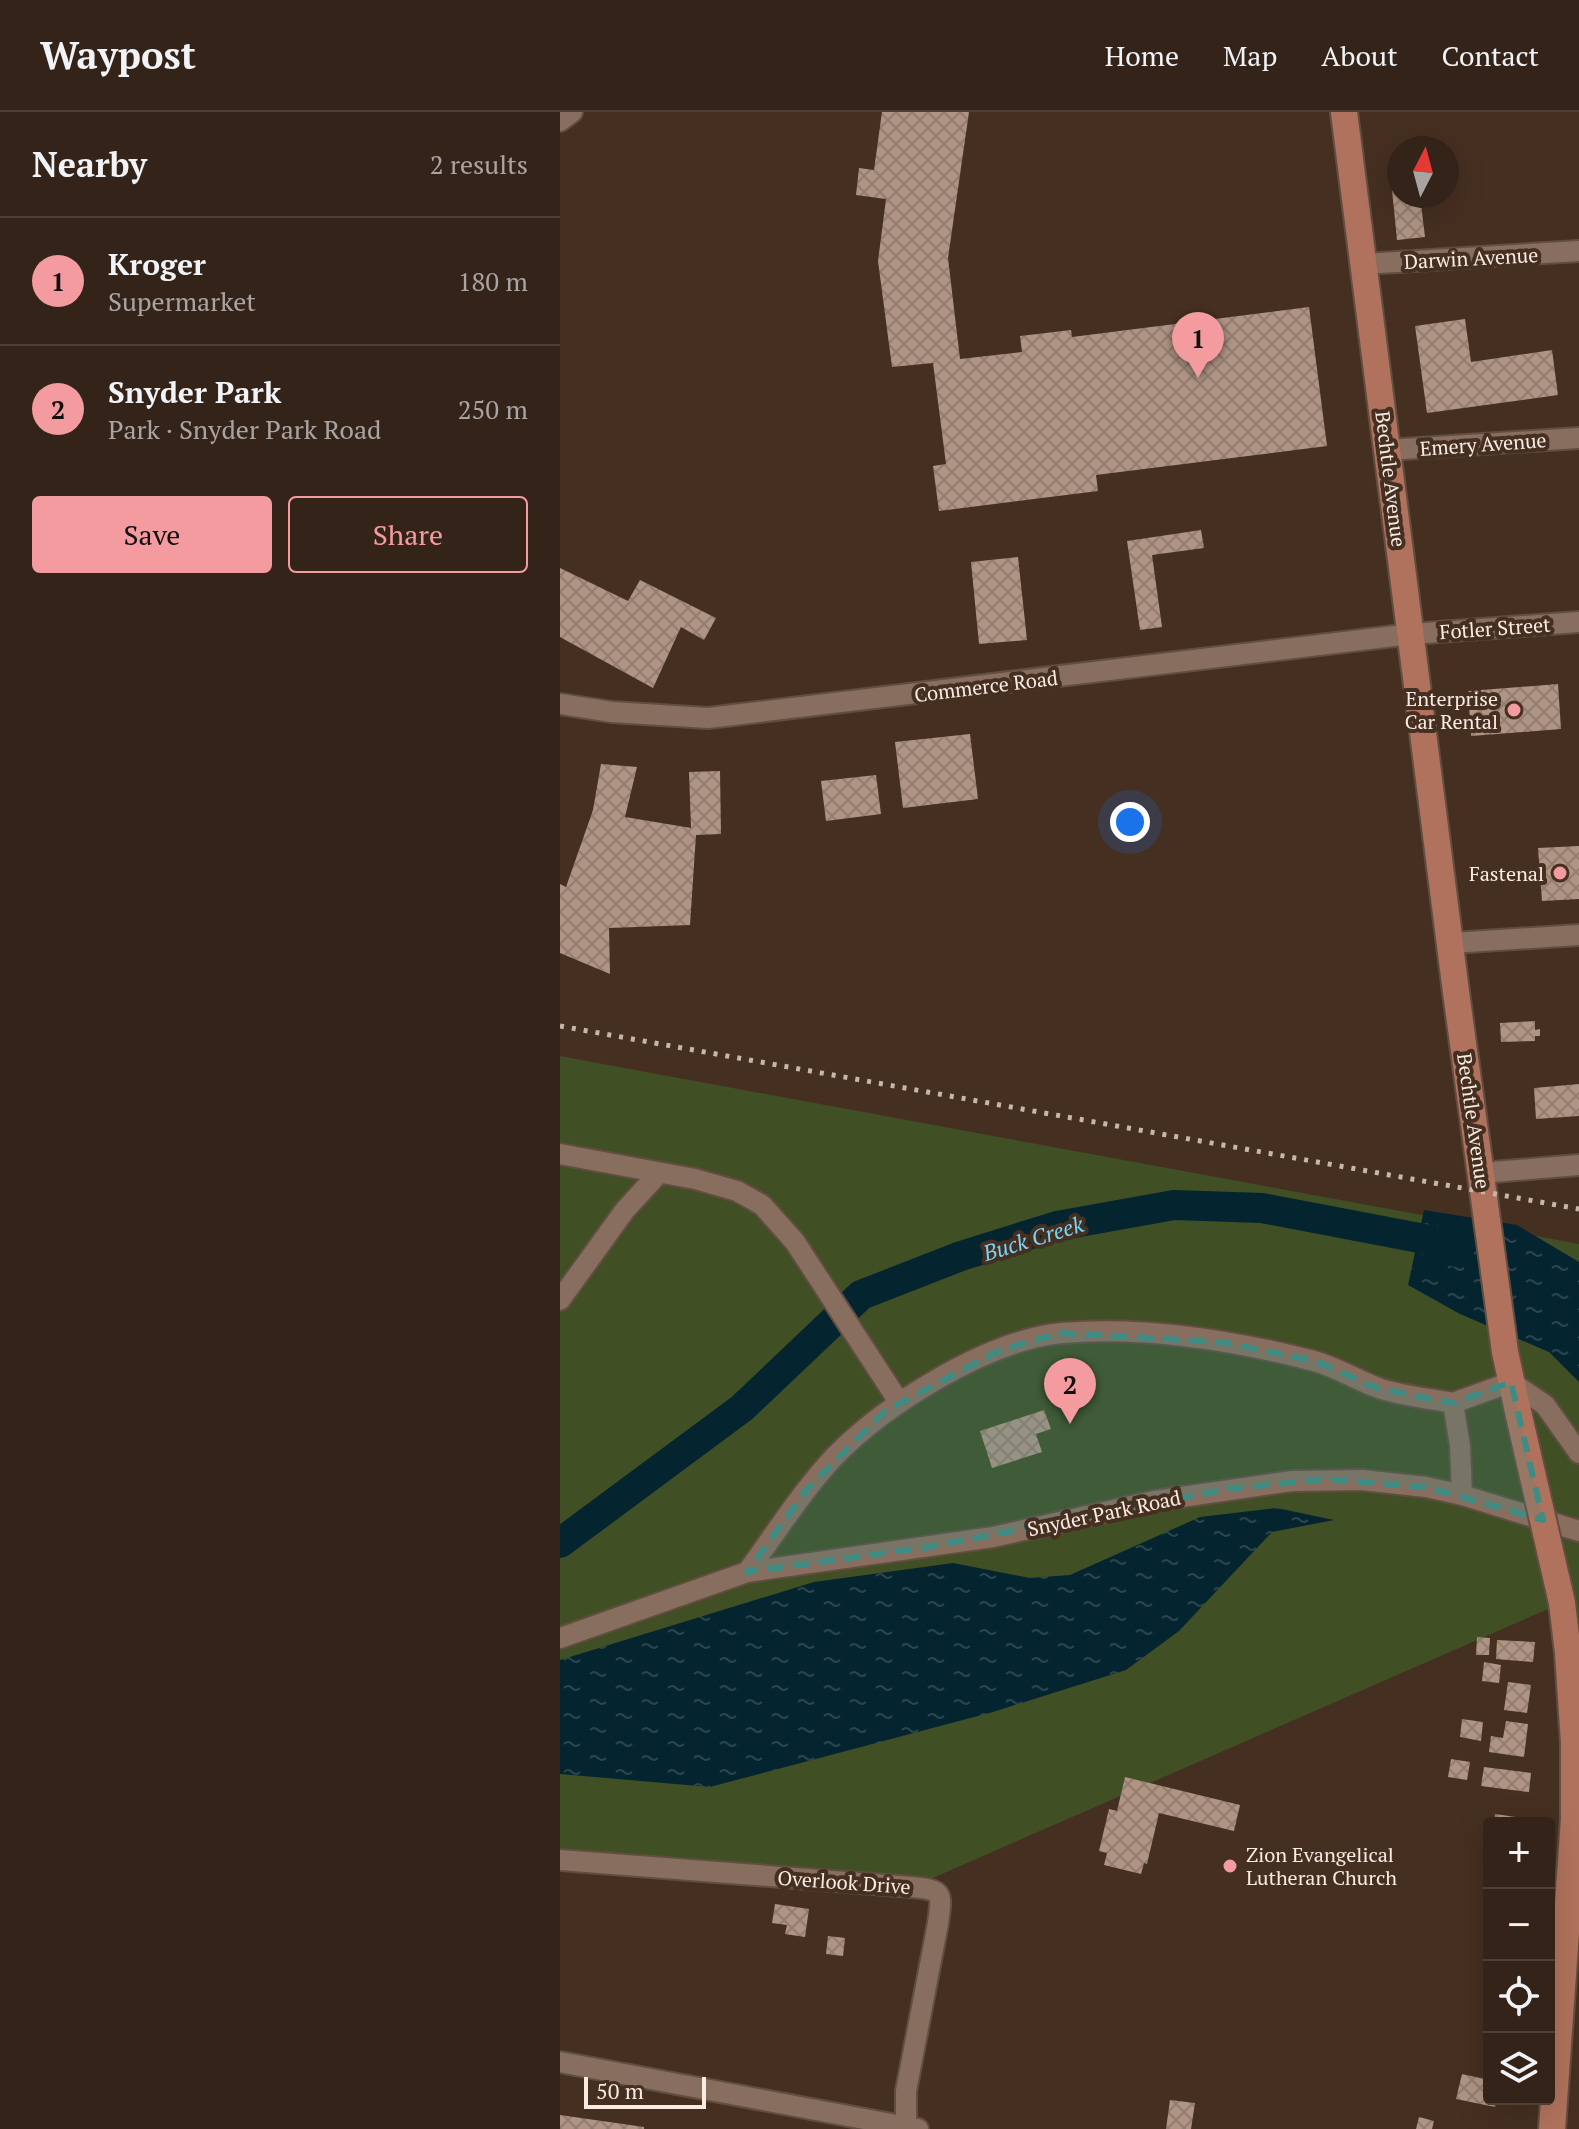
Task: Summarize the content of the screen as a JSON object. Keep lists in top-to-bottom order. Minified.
{"streets":{"main road":["Bechtle Avenue"],"street":["Darwin Avenue","Emery Avenue","Fotler Street","Commerce Road","Snyder Park Road","Overlook Drive"]},"crossings":[["Darwin Avenue","Bechtle Avenue"],["Emery Avenue","Bechtle Avenue"],["Bechtle Avenue","Fotler Street"],["Bechtle Avenue","Commerce Road"],["Fotler Street","Commerce Road"]],"water":["Buck Creek"],"places":["Enterprise Car Rental","Fastenal","Zion Evangelical Lutheran Church"],"scale_bar":"50 m","north":"top","page":{"header":"Waypost","nav":["Home","Map","About","Contact"],"heading":["Nearby","2 results"],"list":[{"mark":"1","name":"Kroger","note":"Supermarket","value":"180 m"},{"mark":"2","name":"Snyder Park","note":"Park · Snyder Park Road","value":"250 m"}],"pins":["1","2"],"buttons":["Save","Share"],"map_buttons":["+","−"],"scale":"50 m"}}
